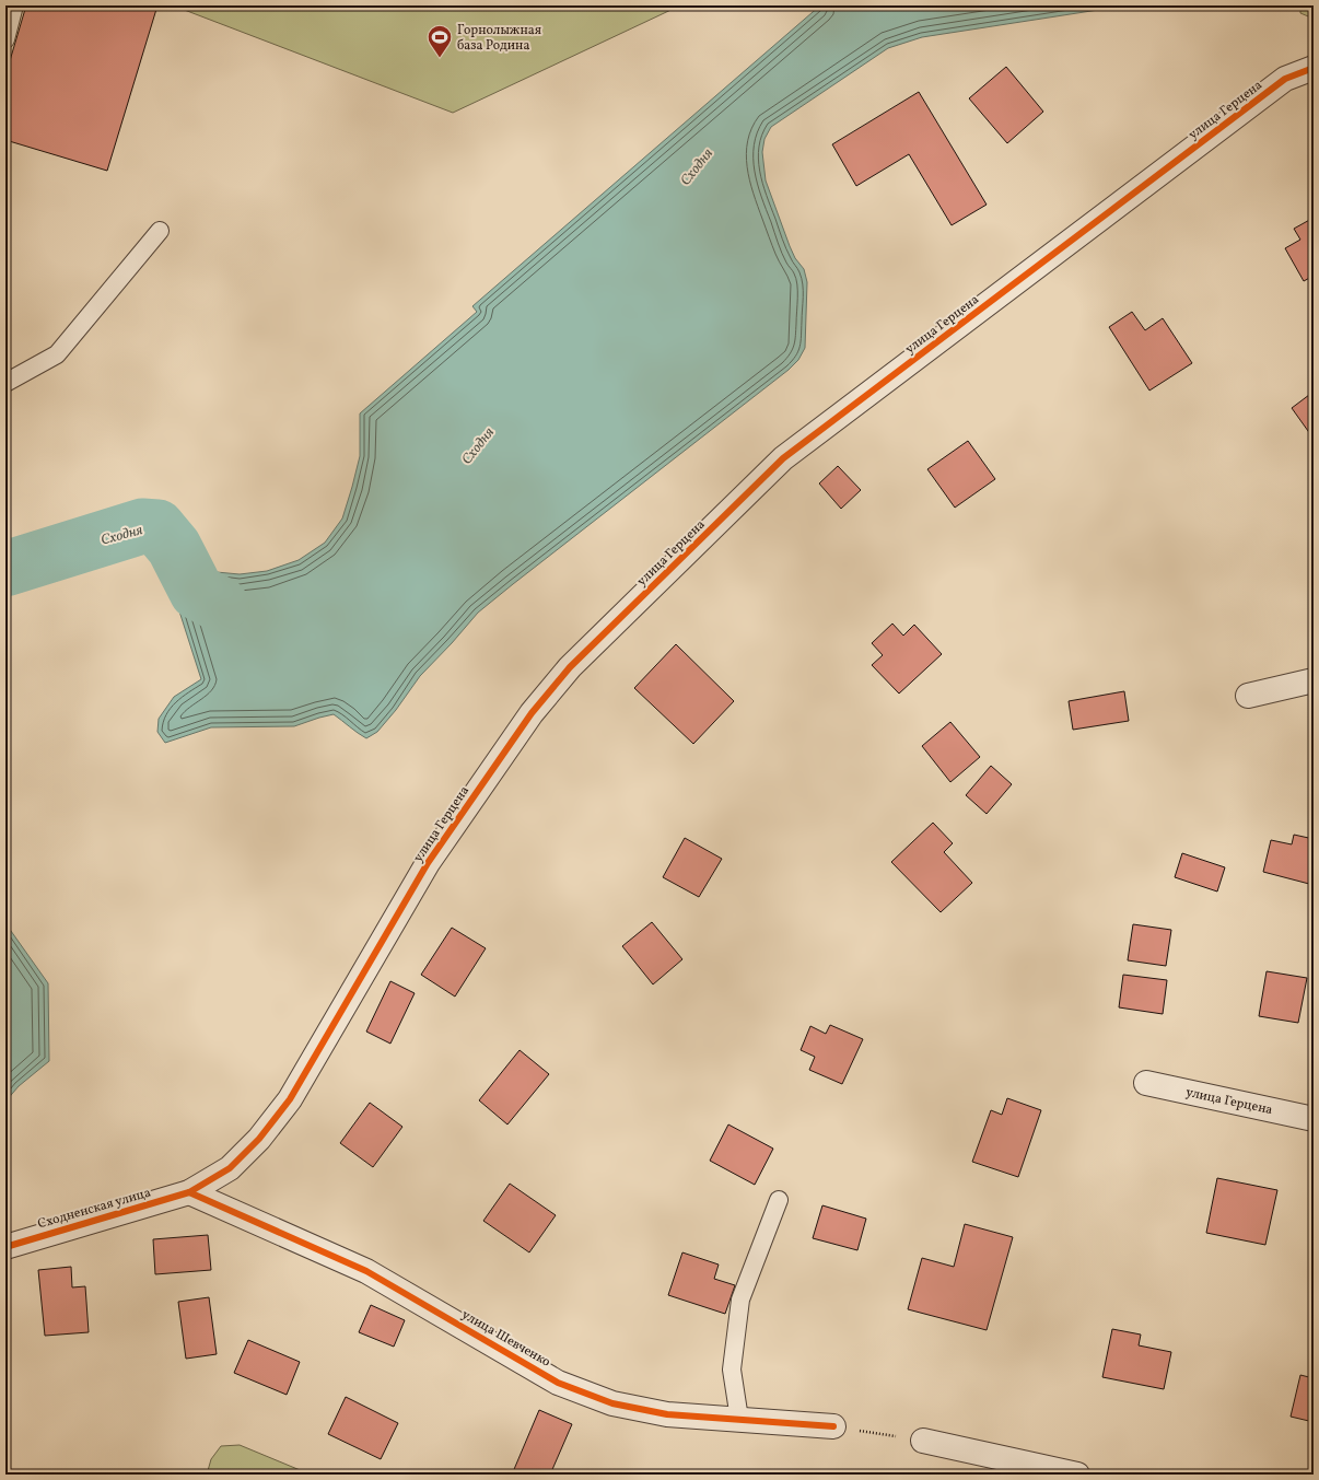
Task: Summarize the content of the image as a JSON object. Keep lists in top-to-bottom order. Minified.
{"streets":{"street":["улица Герцена","Сходненская улица","улица Шевченко"]},"crossings":[["улица Герцена","Сходненская улица"],["улица Герцена","улица Шевченко"],["Сходненская улица","улица Шевченко"]],"water":["Сходня"],"places":{"sports":["Горнолыжная база Родина"]}}
